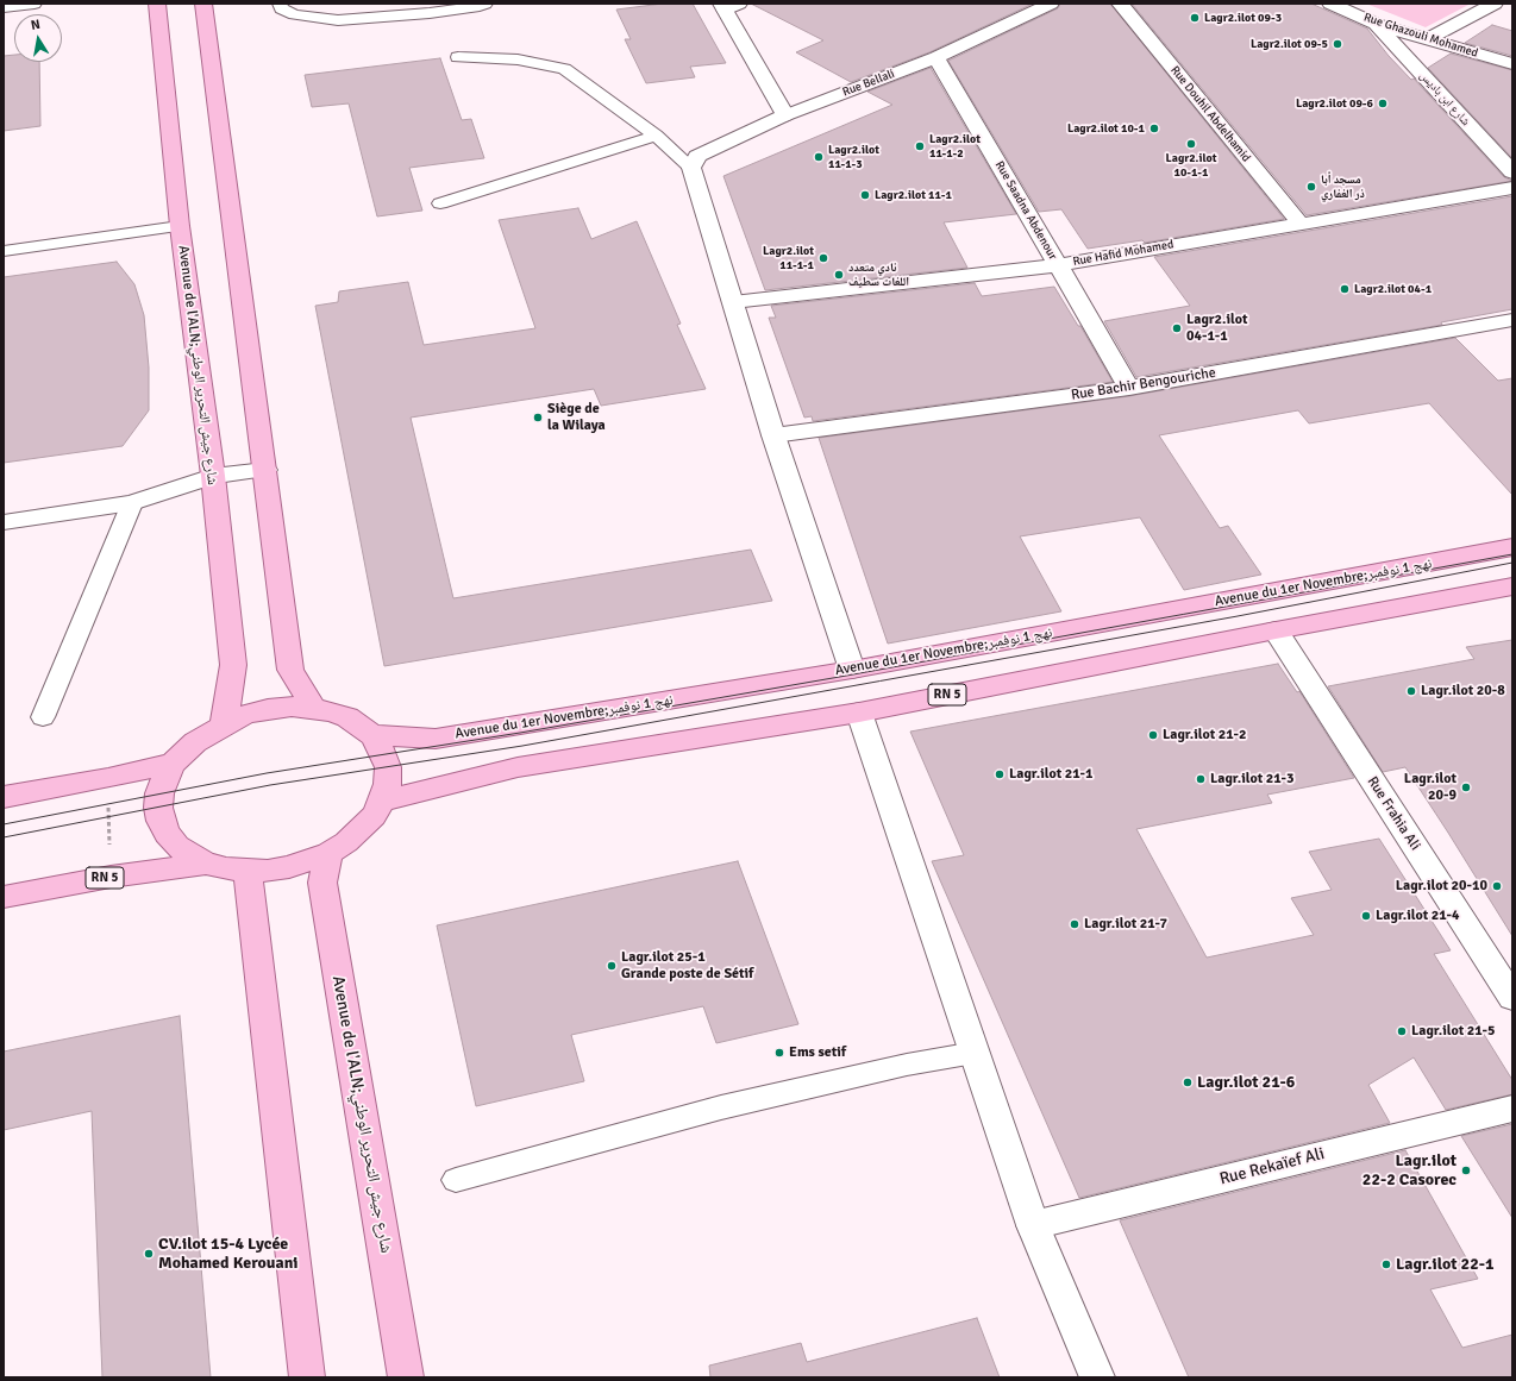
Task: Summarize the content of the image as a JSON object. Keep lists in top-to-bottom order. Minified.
{"streets":{"main road":["Avenue de l'ALN;شارع جيش التحرير الوطني","Avenue du 1er Novembre;نهج 1 نوفمبر","RN 5"],"street":["Rue Ghazouli Mohamed","Rue Bellali","شارع ابن باديس","Rue Douhil Abdelhamid","Rue Saadna Abdenour","Rue Hafid Mohamed","Rue Bachir Bengouriche","Rue Frahia Ali","Rue Rekaïef Ali"]},"crossings":[["Rue Ghazouli Mohamed","شارع ابن باديس"],["Rue Bellali","Rue Saadna Abdenour"],["Rue Douhil Abdelhamid","Rue Hafid Mohamed"],["Rue Saadna Abdenour","Rue Hafid Mohamed"],["Rue Saadna Abdenour","Rue Bachir Bengouriche"],["RN 5","Rue Frahia Ali"]],"places":["Lagr2.ilot 09-3","Lagr2.ilot 09-5","Lagr2.ilot 09-6","Lagr2.ilot 10-1","Lagr2.ilot 10-1-1","Lagr2.ilot 11-1-2","Lagr2.ilot 11-1-3","مسجد أبا ذر الغفاري","Lagr2.ilot 11-1","Lagr2.ilot 11-1-1","نادي متعدد اللغات سطيف","Lagr2.ilot 04-1","Lagr2.ilot 04-1-1","Siège de la Wilaya","Lagr.ilot 20-8","Lagr.ilot 21-2","Lagr.ilot 21-1","Lagr.ilot 21-3","Lagr.ilot 20-9","Lagr.ilot 20-10","Lagr.ilot 21-4","Lagr.ilot 21-7","Lagr.ilot 25-1 Grande poste de Sétif","Lagr.ilot 21-5","Ems setif","Lagr.ilot 21-6","Lagr.ilot 22-2 Casorec","CV.ilot 15-4 Lycée Mohamed Kerouani","Lagr.ilot 22-1"],"north":"top"}
